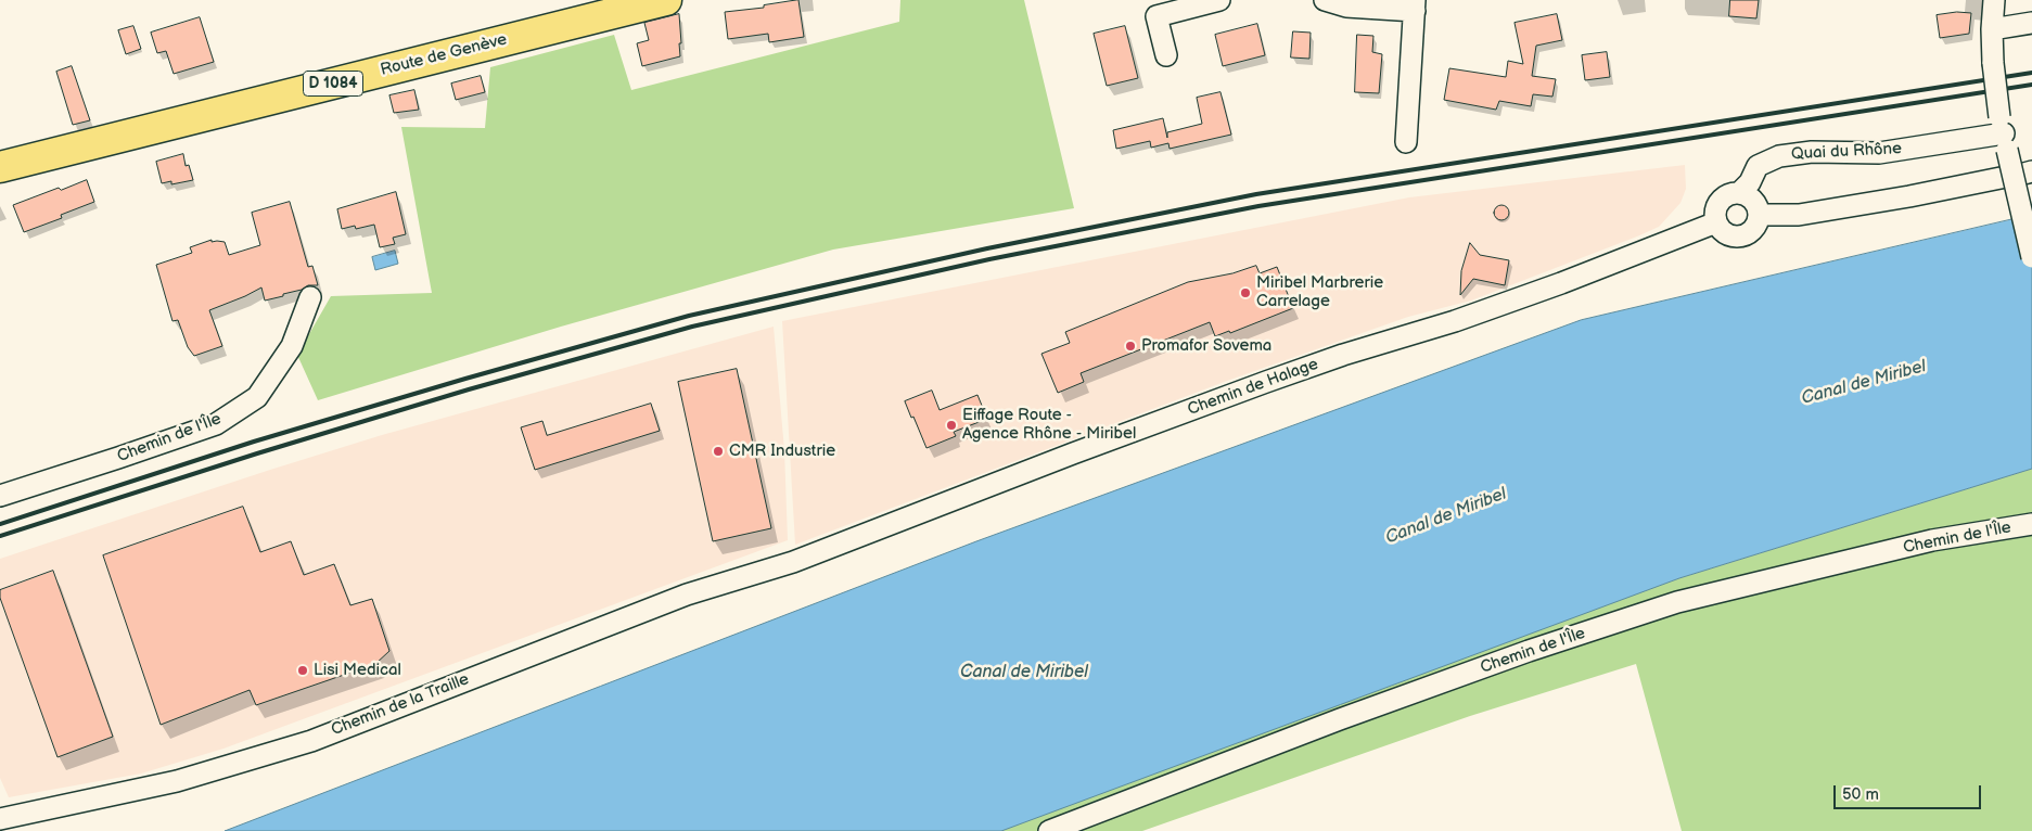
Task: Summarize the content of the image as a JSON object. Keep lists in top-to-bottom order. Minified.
{"streets":{"main road":["Route de Genève","D 1084"],"street":["Quai du Rhône","Chemin de Halage","Chemin de l'Île","Chemin de la Traille"]},"crossings":[["Quai du Rhône","Chemin de Halage"],["Chemin de Halage","Chemin de la Traille"]],"water":["Canal de Miribel"],"places":["Miribel Marbrerie Carrelage","Promafor Sovema","Eiffage Route - Agence Rhône - Miribel","CMR Industrie","Lisi Medical"],"scale_bar":"50 m"}
